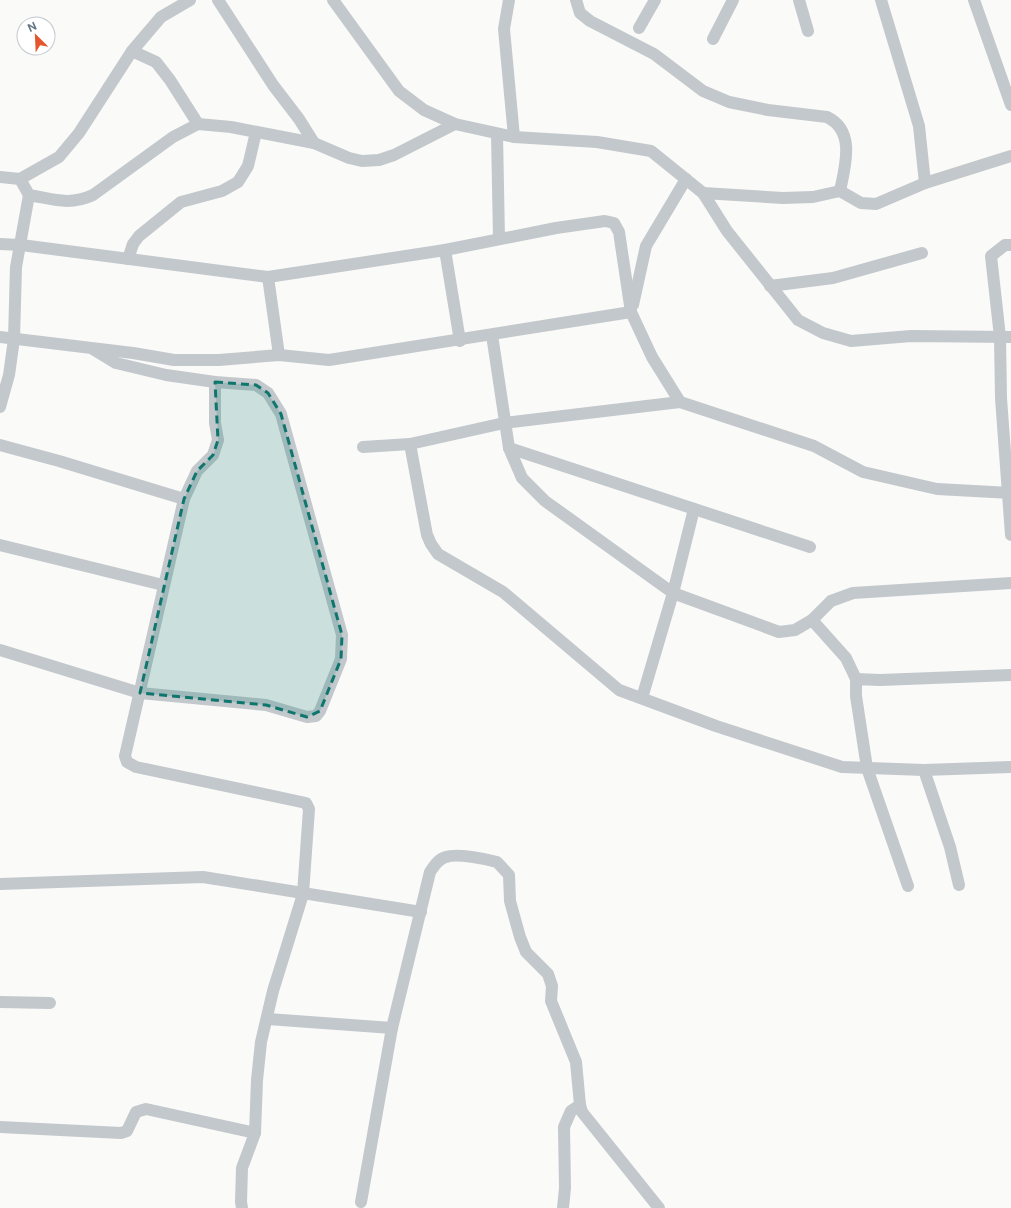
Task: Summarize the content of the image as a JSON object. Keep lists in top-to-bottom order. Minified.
{"north":"top left"}
